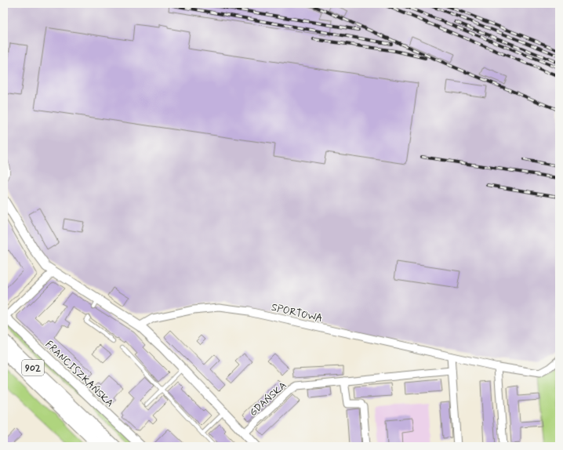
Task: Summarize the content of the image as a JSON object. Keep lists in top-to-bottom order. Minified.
{"streets":{"main road":["902"],"street":["SPORTOWA","FRANCISZKAŃSKA","GDAŃSKA"]}}
